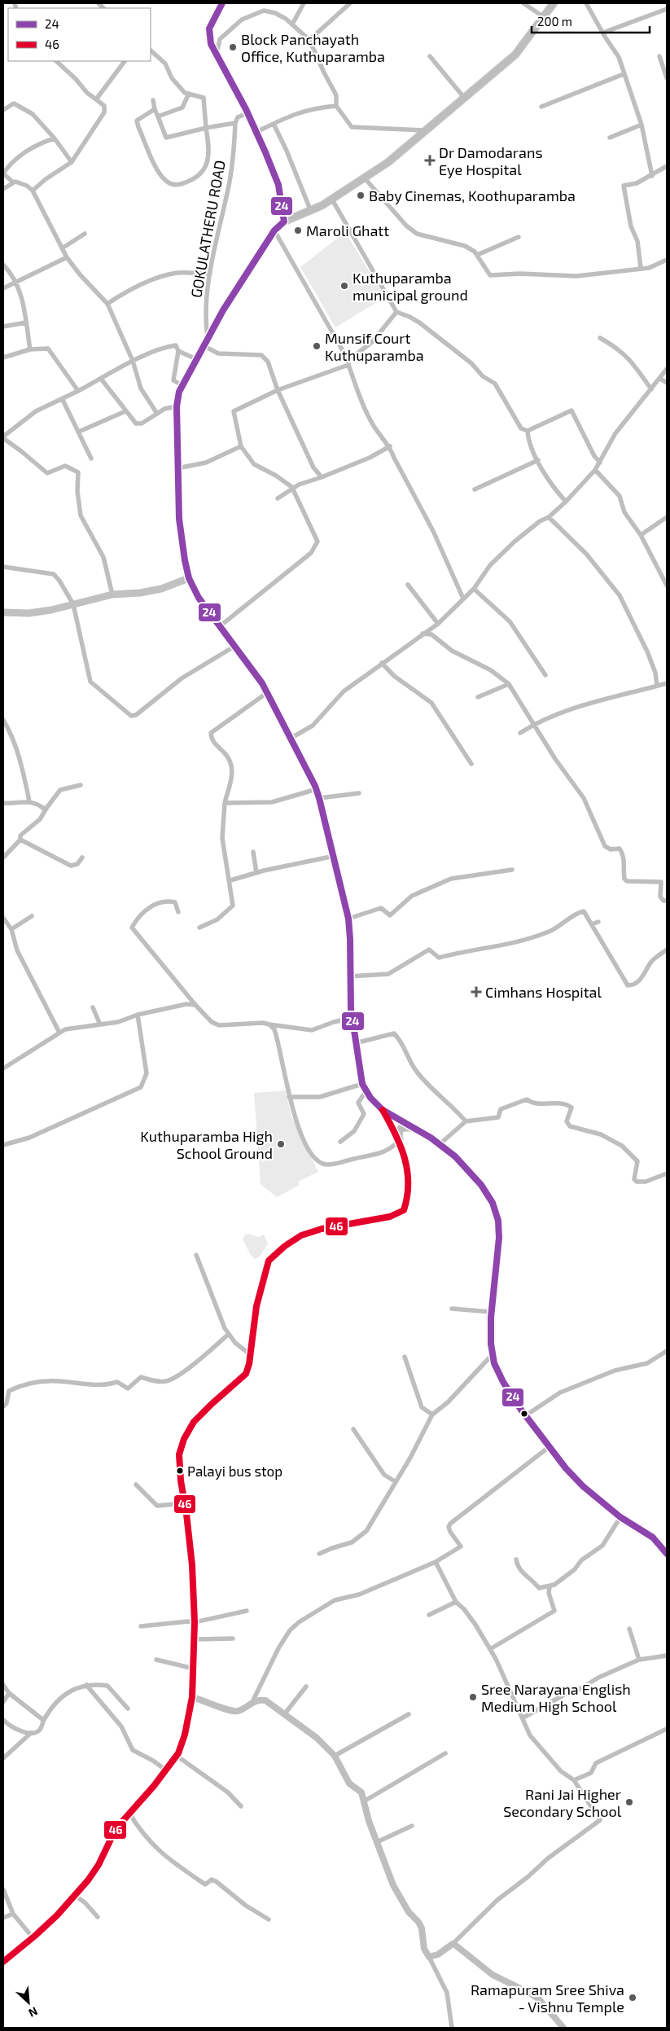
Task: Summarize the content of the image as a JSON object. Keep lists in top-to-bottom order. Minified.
{"streets":{"street":["GOKULATHERU ROAD"]},"places":{"other":["Block Panchayath Office, Kuthuparamba","Baby Cinemas, Koothuparamba","Maroli Ghatt","Kuthuparamba municipal ground","Munsif Court Kuthuparamba","Kuthuparamba High School Ground","Palayi bus stop","Sree Narayana English Medium High School","Rani Jai Higher Secondary School","Ramapuram Sree Shiva - Vishnu Temple"],"health":["Dr Damodarans Eye Hospital","Cimhans Hospital"]},"lines":["transit line 24","transit line 46"],"legend":["24","46"],"scale_bar":"200 m","north":"bottom right"}
